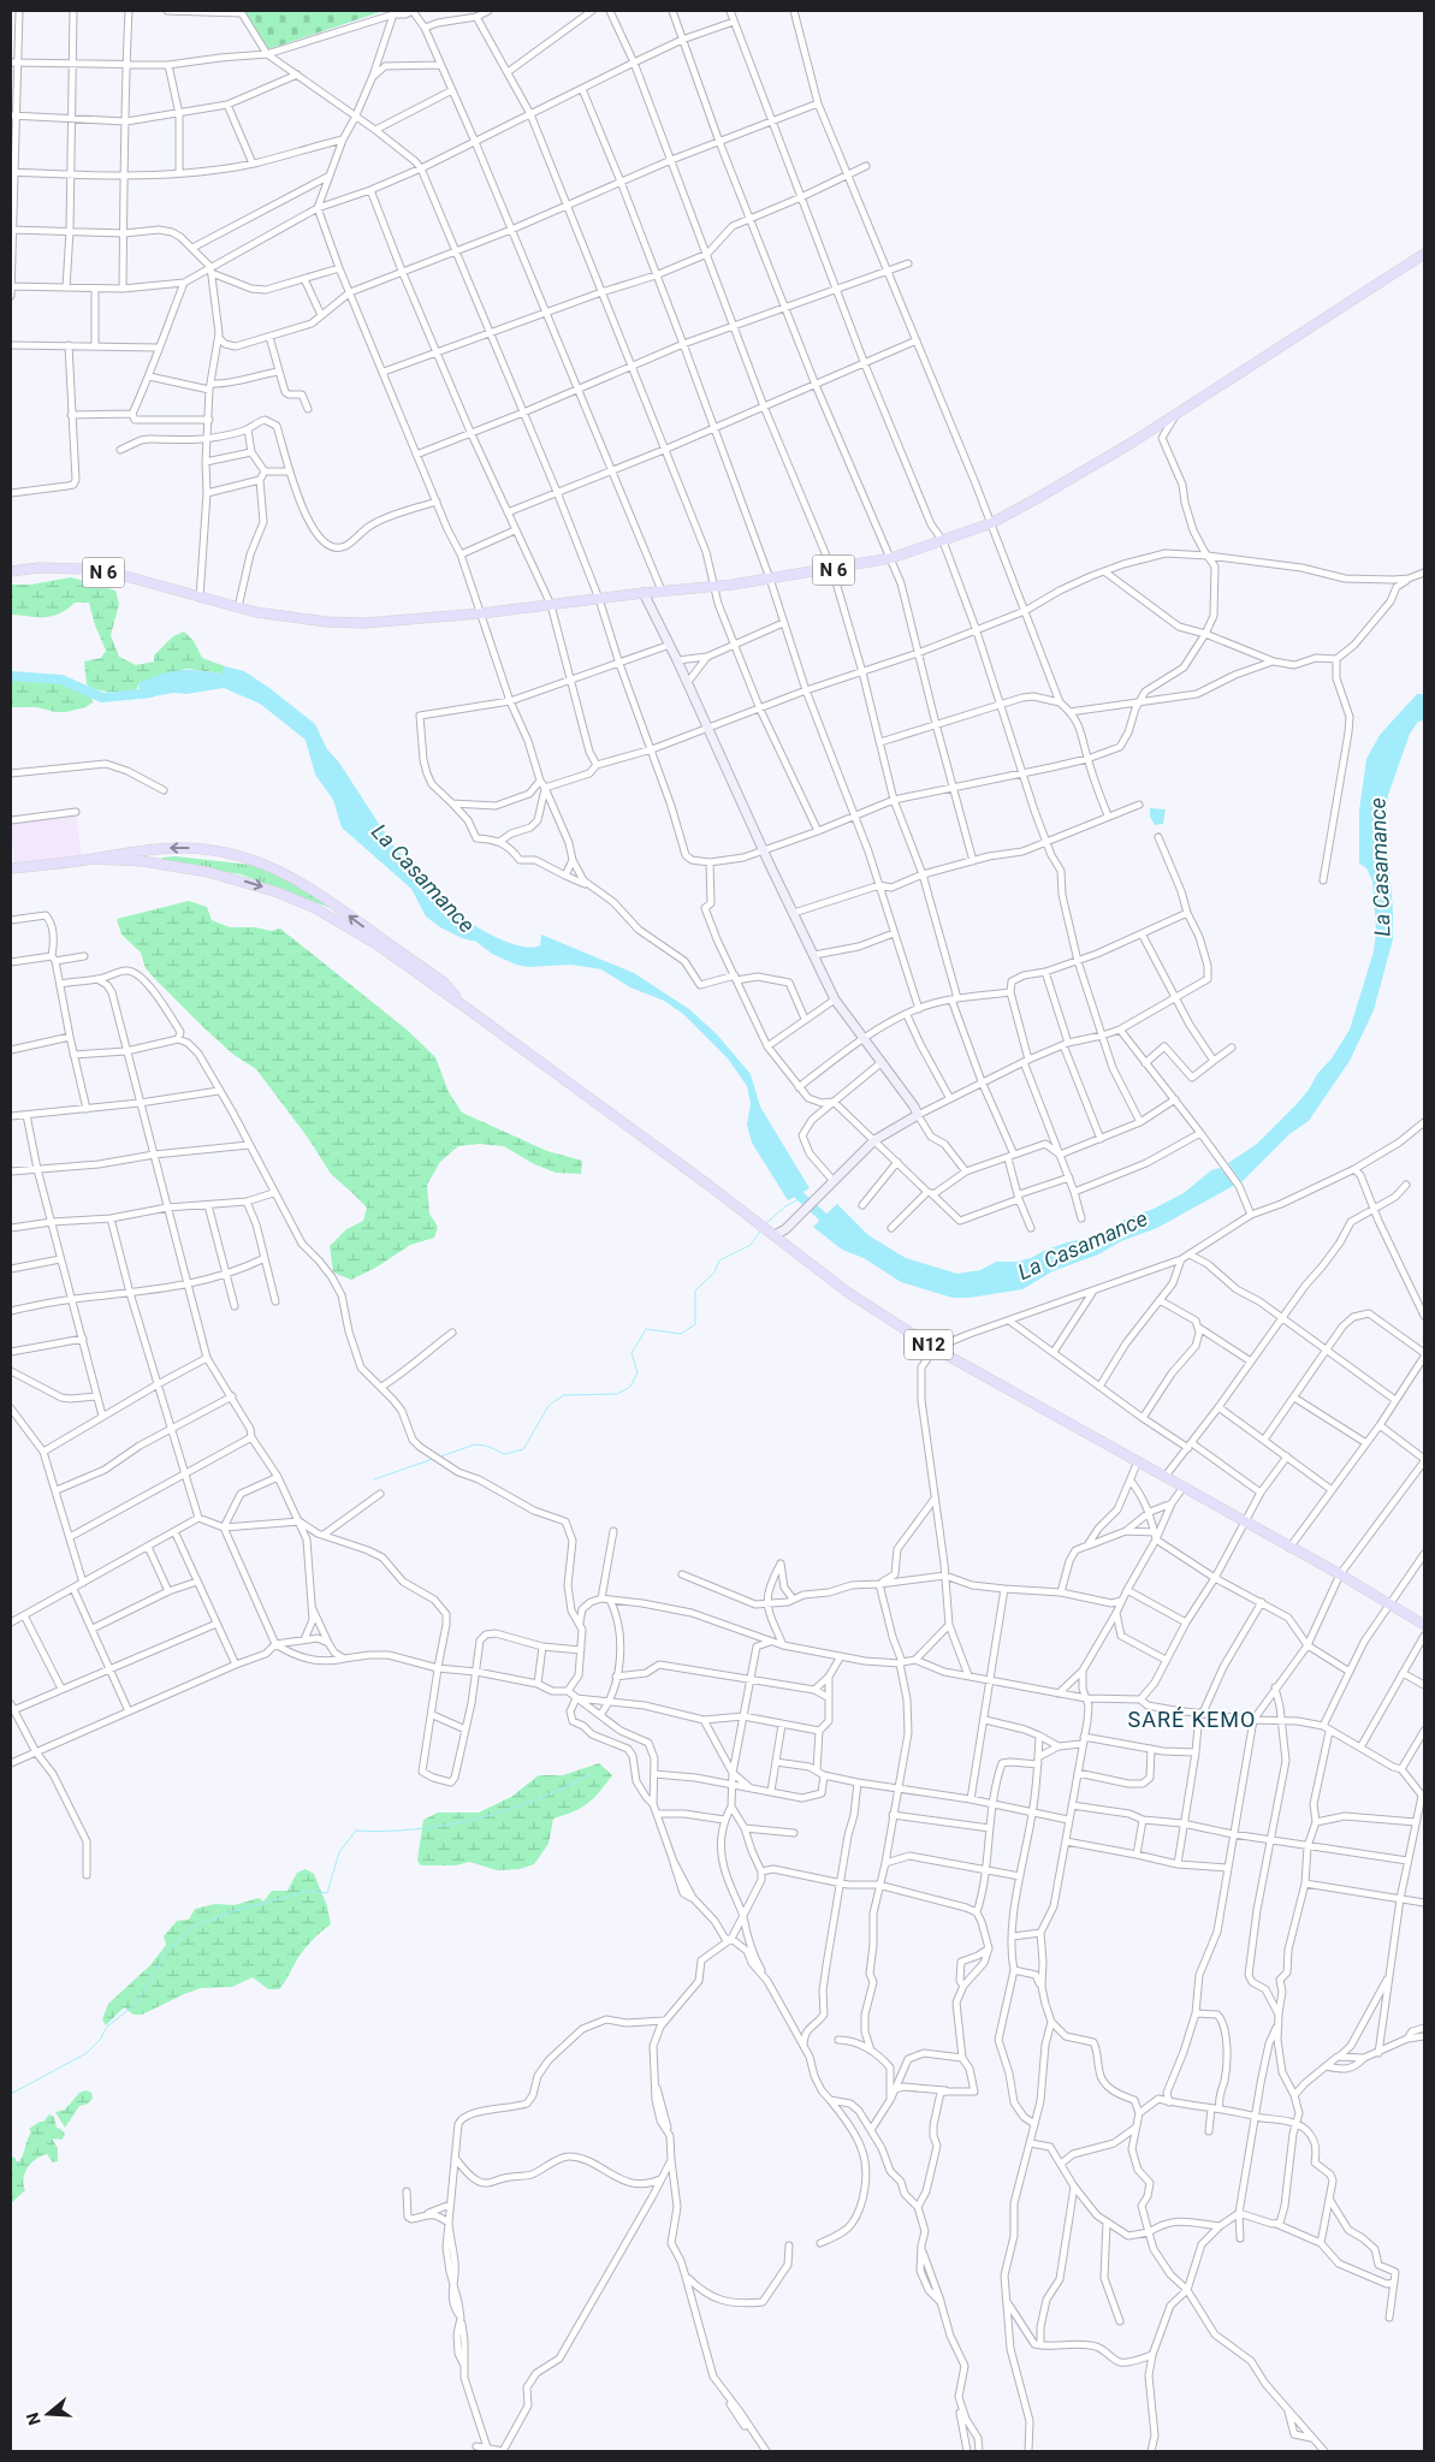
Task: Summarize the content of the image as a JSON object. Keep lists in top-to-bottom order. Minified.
{"streets":{"main road":["N 6","N12"]},"districts":["SARÉ KEMO"],"water":["La Casamance"],"north":"left"}
